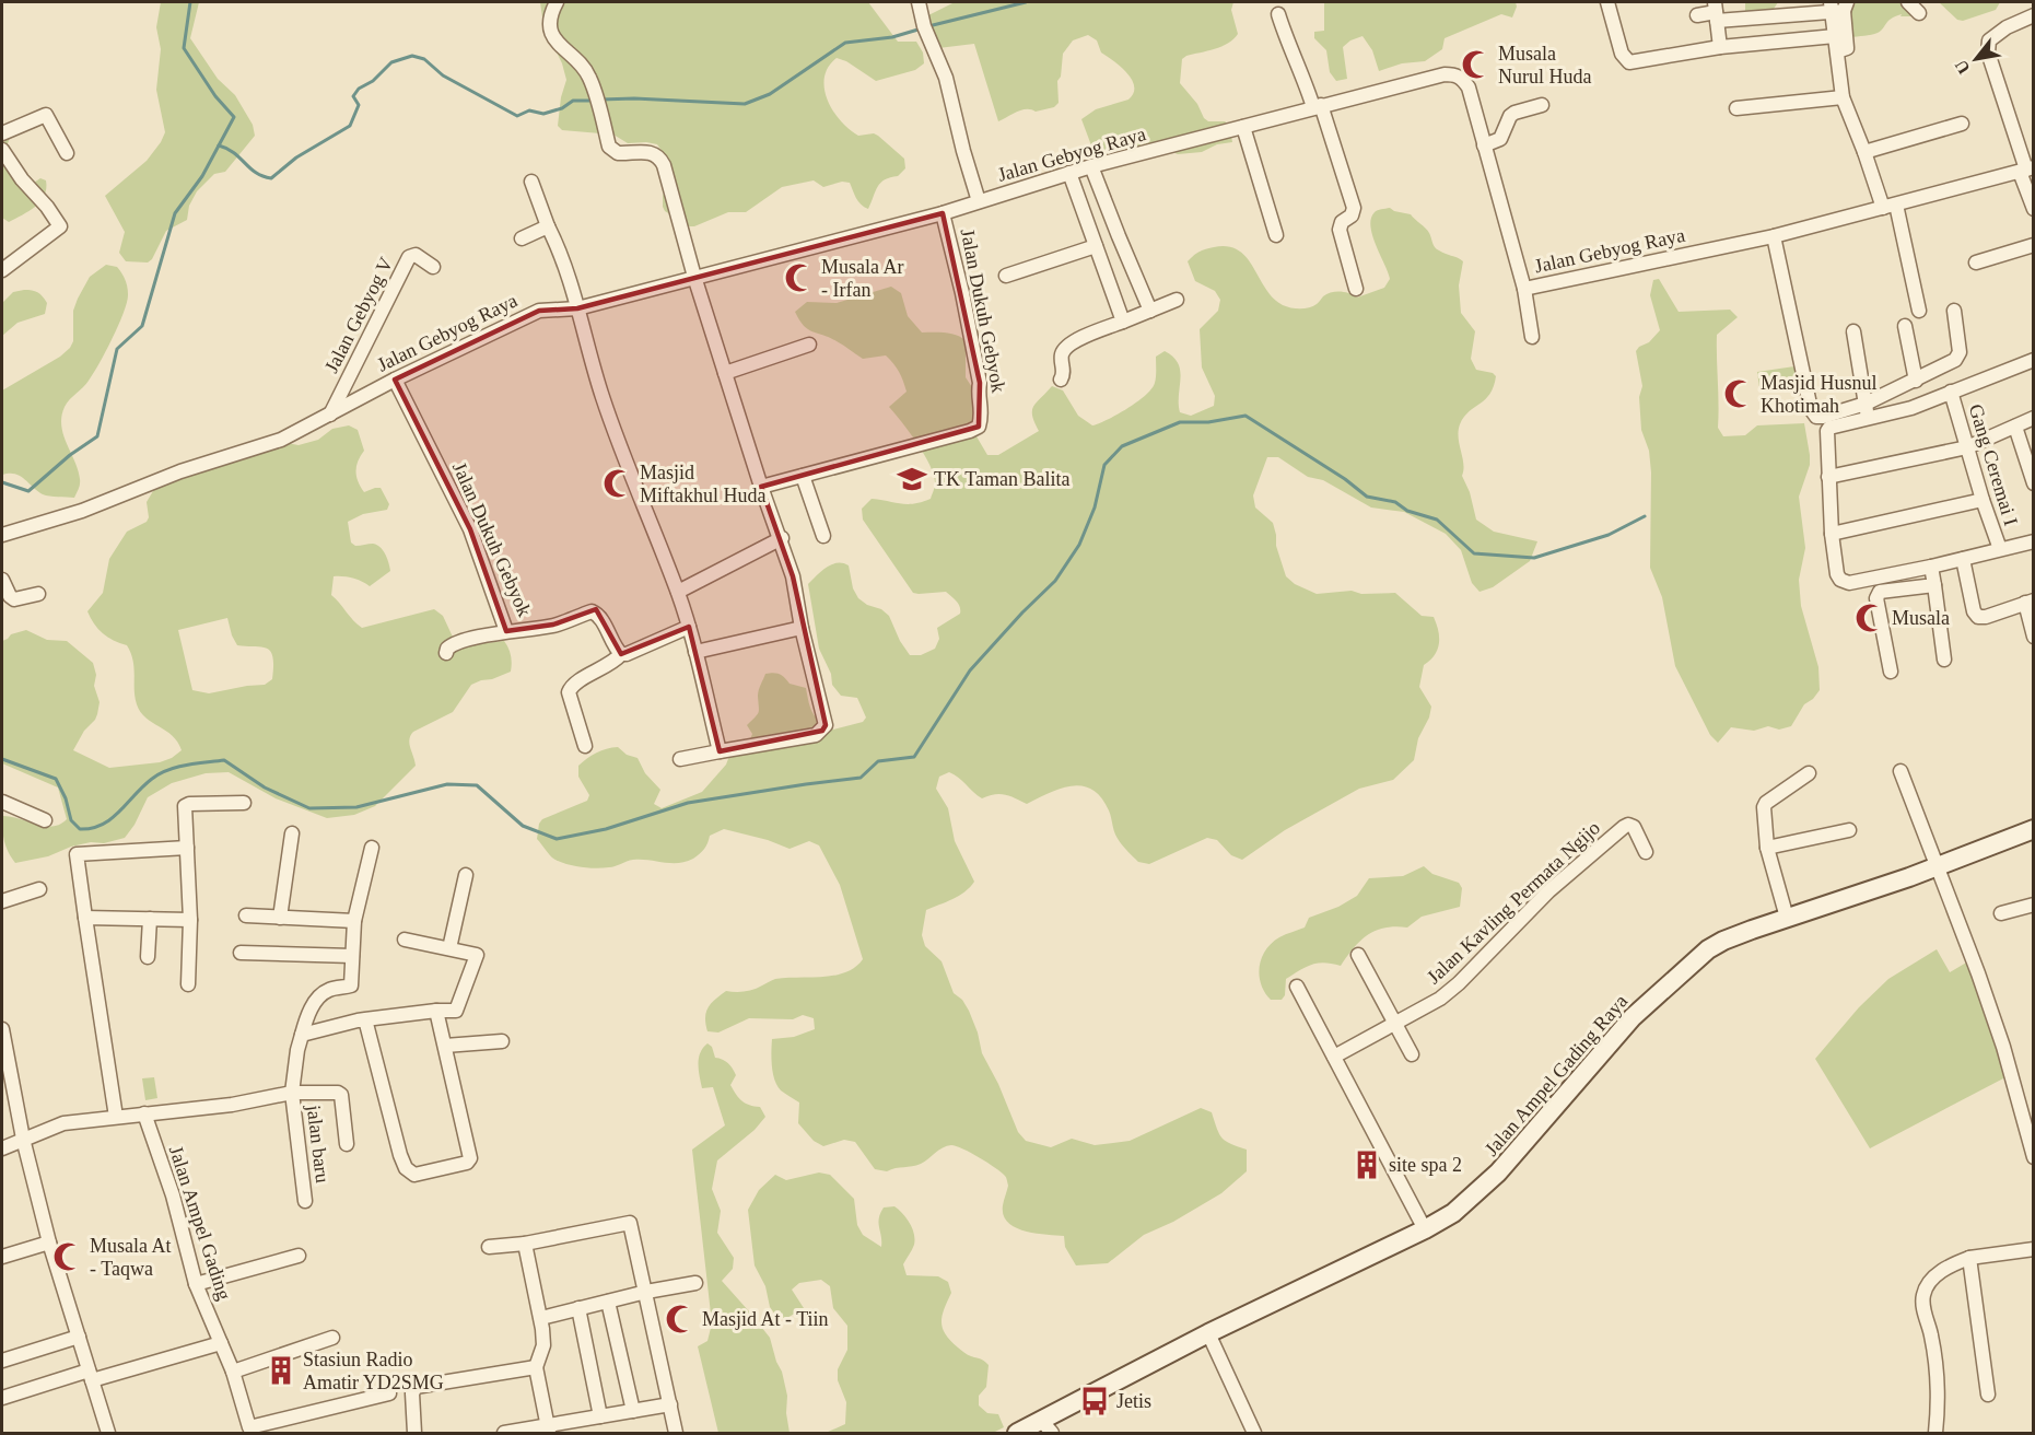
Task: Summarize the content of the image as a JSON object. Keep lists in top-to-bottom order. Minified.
{"streets":{"main road":["Jalan Ampel Gading Raya"],"street":["Jalan Gebyog Raya","Jalan Dukuh Gebyok","Jalan Gebyog V","Gang Ceremai I","Jalan Kavling Permata Ngijo","jalan baru","Jalan Ampel Gading"]},"crossings":[["Jalan Gebyog Raya","Jalan Dukuh Gebyok"],["Jalan Gebyog Raya","Jalan Gebyog V"]],"places":{"mosque":["Musala Nurul Huda","Musala Ar - Irfan","Masjid Husnul Khotimah","Masjid Miftakhul Huda","Musala","Musala At - Taqwa","Masjid At - Tiin"],"school or university":["TK Taman Balita"],"building":["site spa 2","Stasiun Radio Amatir YD2SMG"],"bus stop":["Jetis"]},"north":"bottom left"}
